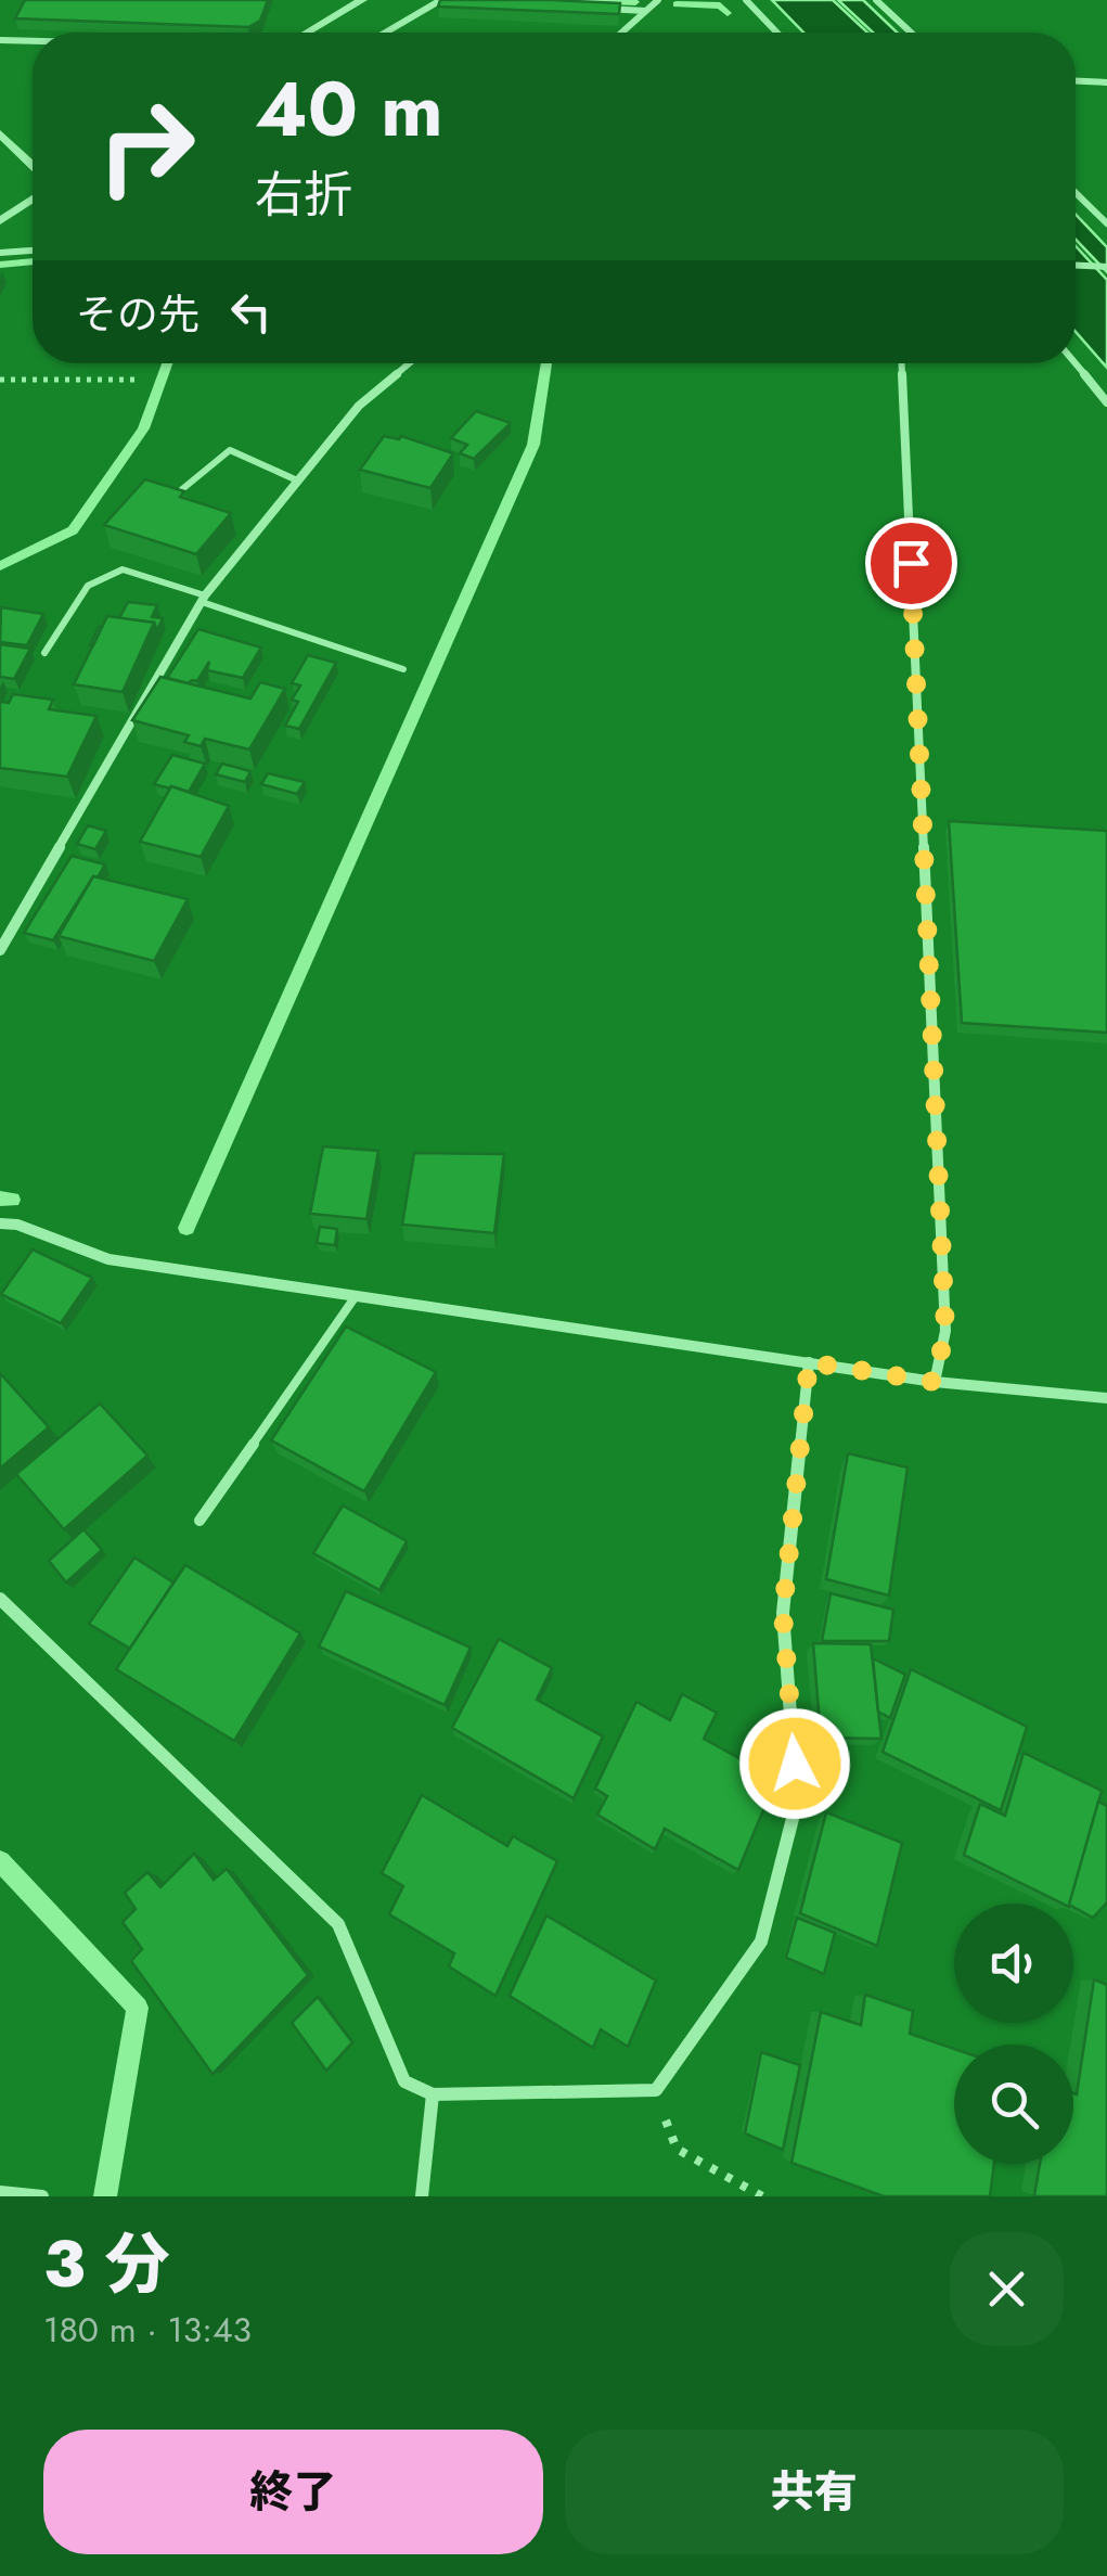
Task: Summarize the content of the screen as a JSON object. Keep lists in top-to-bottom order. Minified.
{"page":{"turn":["40 m","右折"],"then":"その先","heading":["3 分","180 m · 13:43"],"buttons":["終了","共有"]}}
